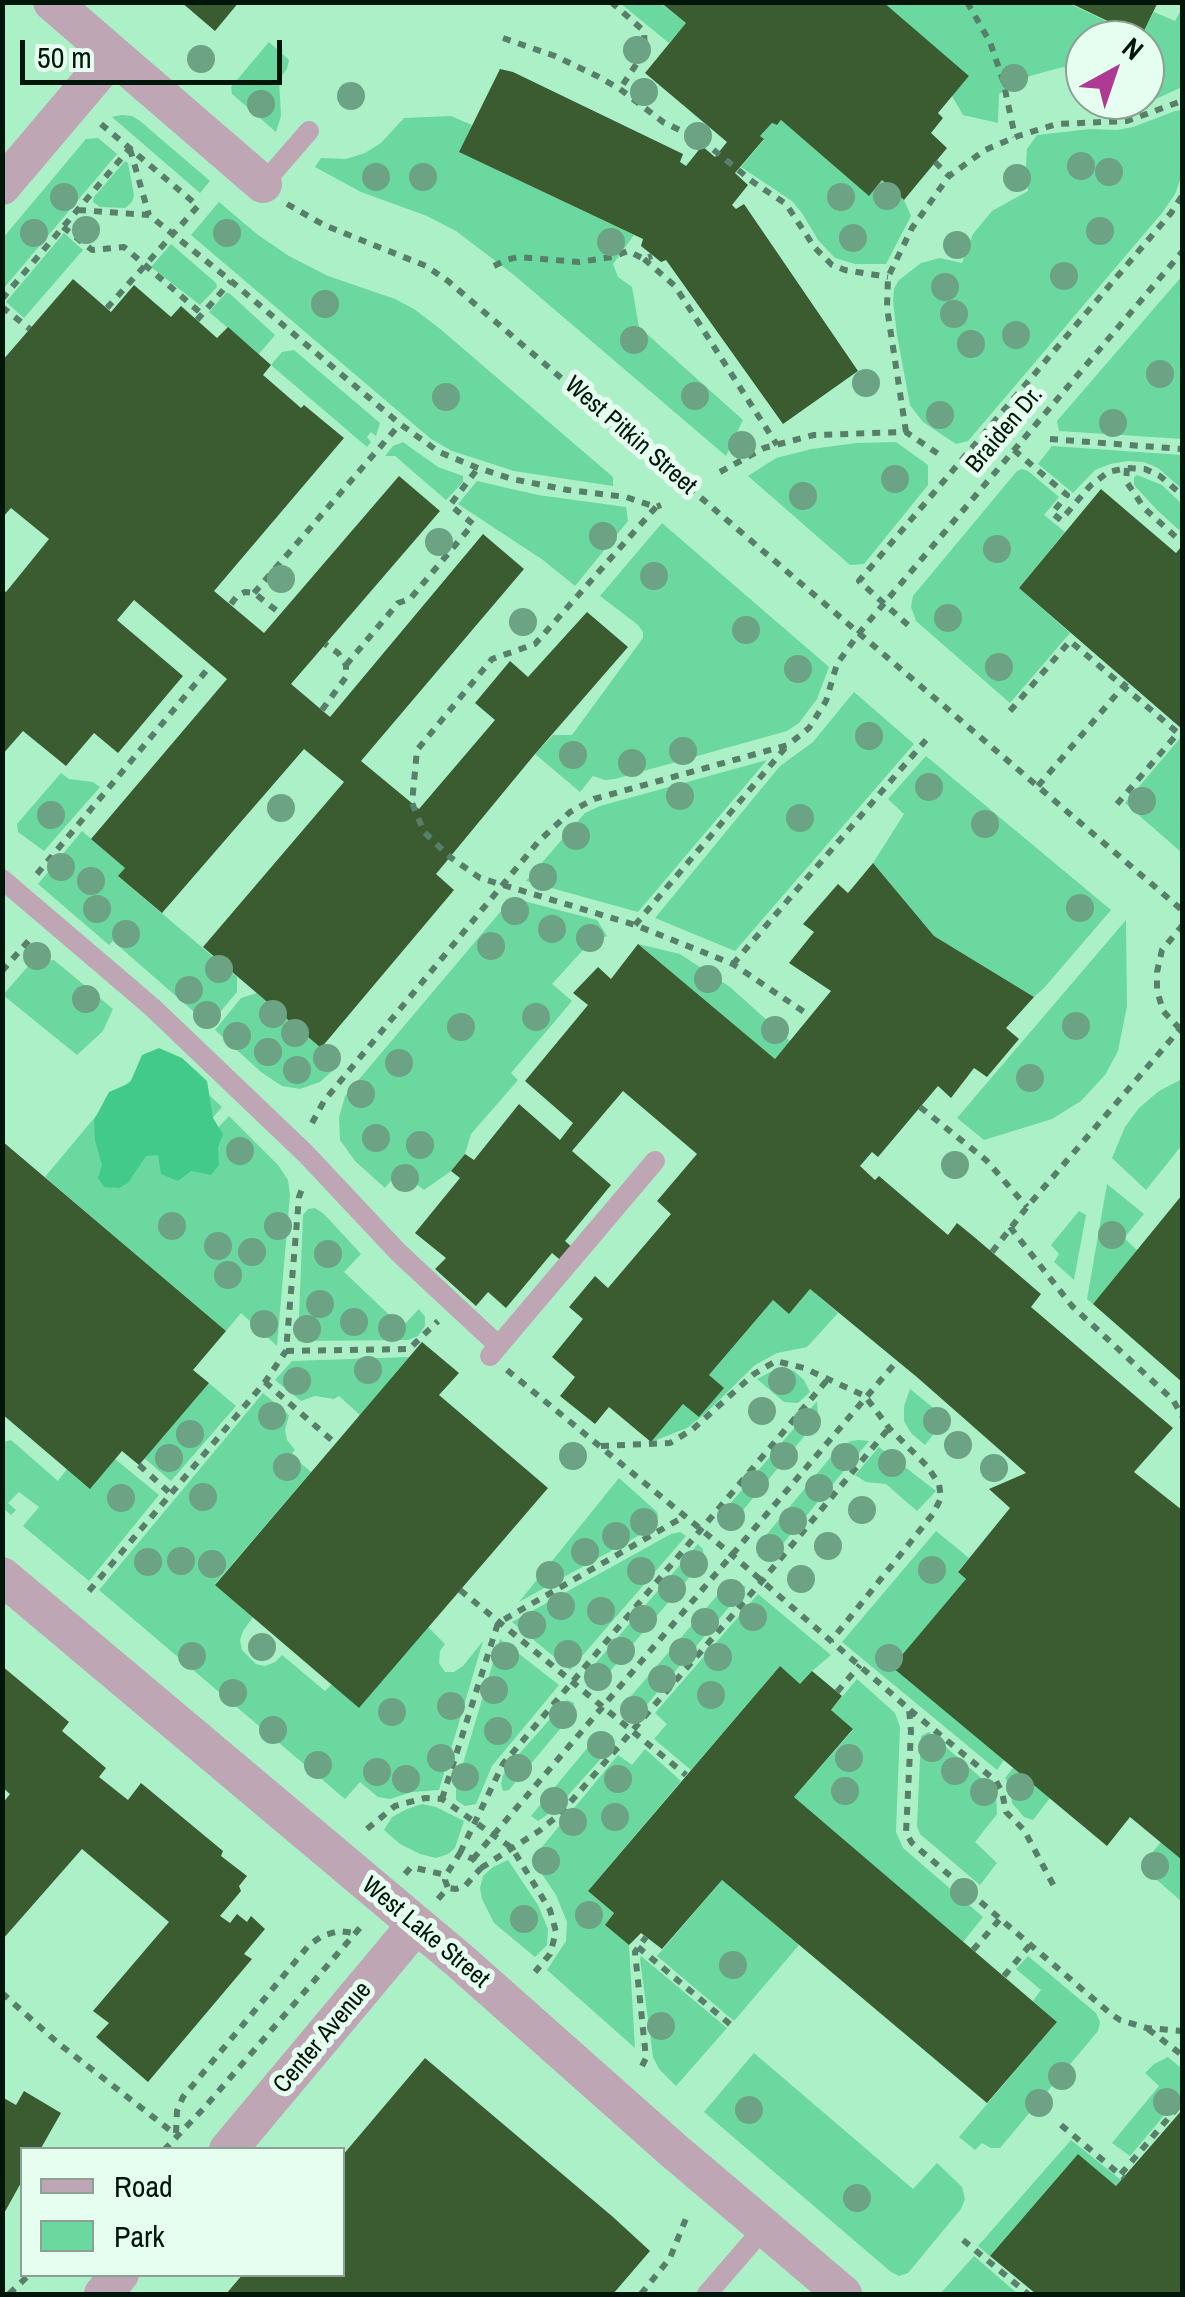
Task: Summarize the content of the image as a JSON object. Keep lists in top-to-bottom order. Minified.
{"streets":{"street":["West Lake Street","Center Avenue"],"path":["Braiden Dr.","West Pitkin Street"]},"crossings":[["Braiden Dr.","West Pitkin Street"],["West Lake Street","Center Avenue"]],"legend":["Road","Park"],"scale_bar":"50 m","north":"top right"}
